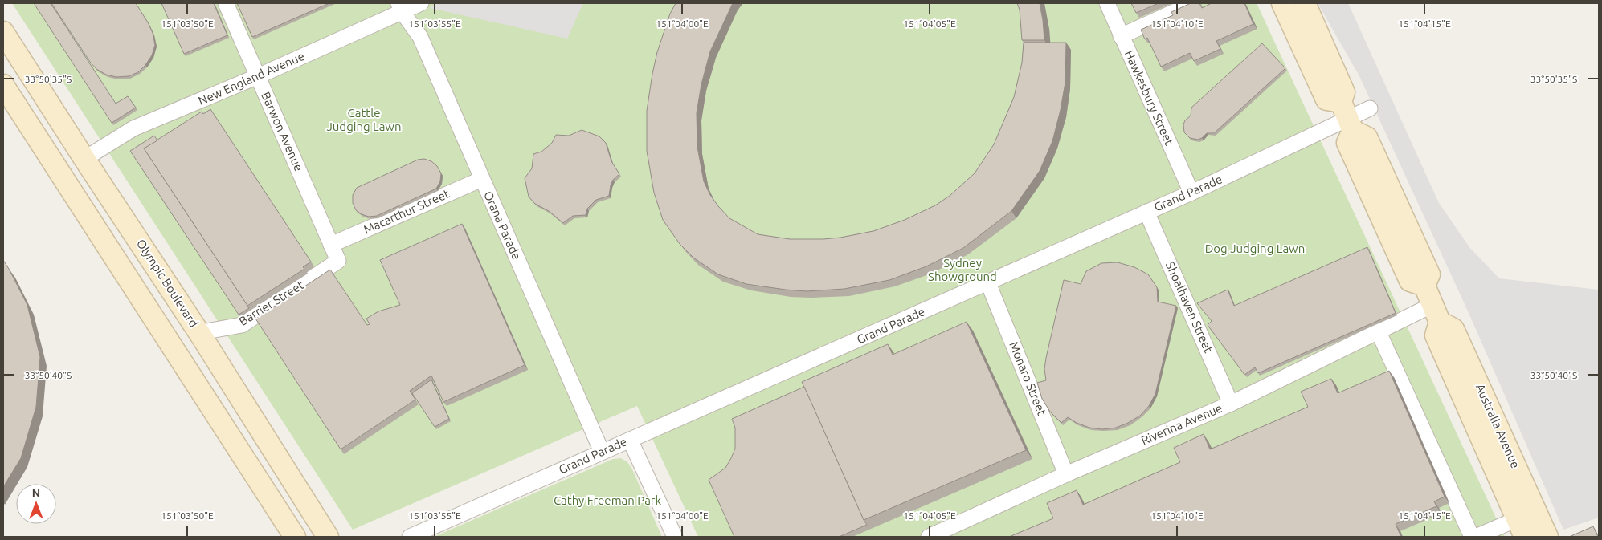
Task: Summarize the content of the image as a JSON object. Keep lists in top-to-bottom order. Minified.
{"streets":{"street":["New England Avenue","Hawkesbury Street","Barwon Avenue","Grand Parade","Macarthur Street","Orana Parade","Olympic Boulevard","Barrier Street","Shoalhaven Street","Monaro Street","Riverina Avenue","Australia Avenue"]},"crossings":[["New England Avenue","Barwon Avenue"],["New England Avenue","Orana Parade"],["New England Avenue","Olympic Boulevard"],["Hawkesbury Street","Grand Parade"],["Barwon Avenue","Macarthur Street"],["Barwon Avenue","Barrier Street"],["Grand Parade","Orana Parade"],["Grand Parade","Shoalhaven Street"],["Grand Parade","Monaro Street"],["Grand Parade","Australia Avenue"],["Macarthur Street","Orana Parade"],["Olympic Boulevard","Barrier Street"],["Shoalhaven Street","Riverina Avenue"],["Monaro Street","Riverina Avenue"],["Riverina Avenue","Australia Avenue"]],"parks":["Cattle Judging Lawn","Dog Judging Lawn","Sydney Showground","Cathy Freeman Park"],"north":"top","coordinates":["151°03'50\"E","151°03'55\"E","151°04'00\"E","151°04'05\"E","151°04'10\"E","151°04'15\"E","33°50'35\"S","33°50'40\"S"]}
